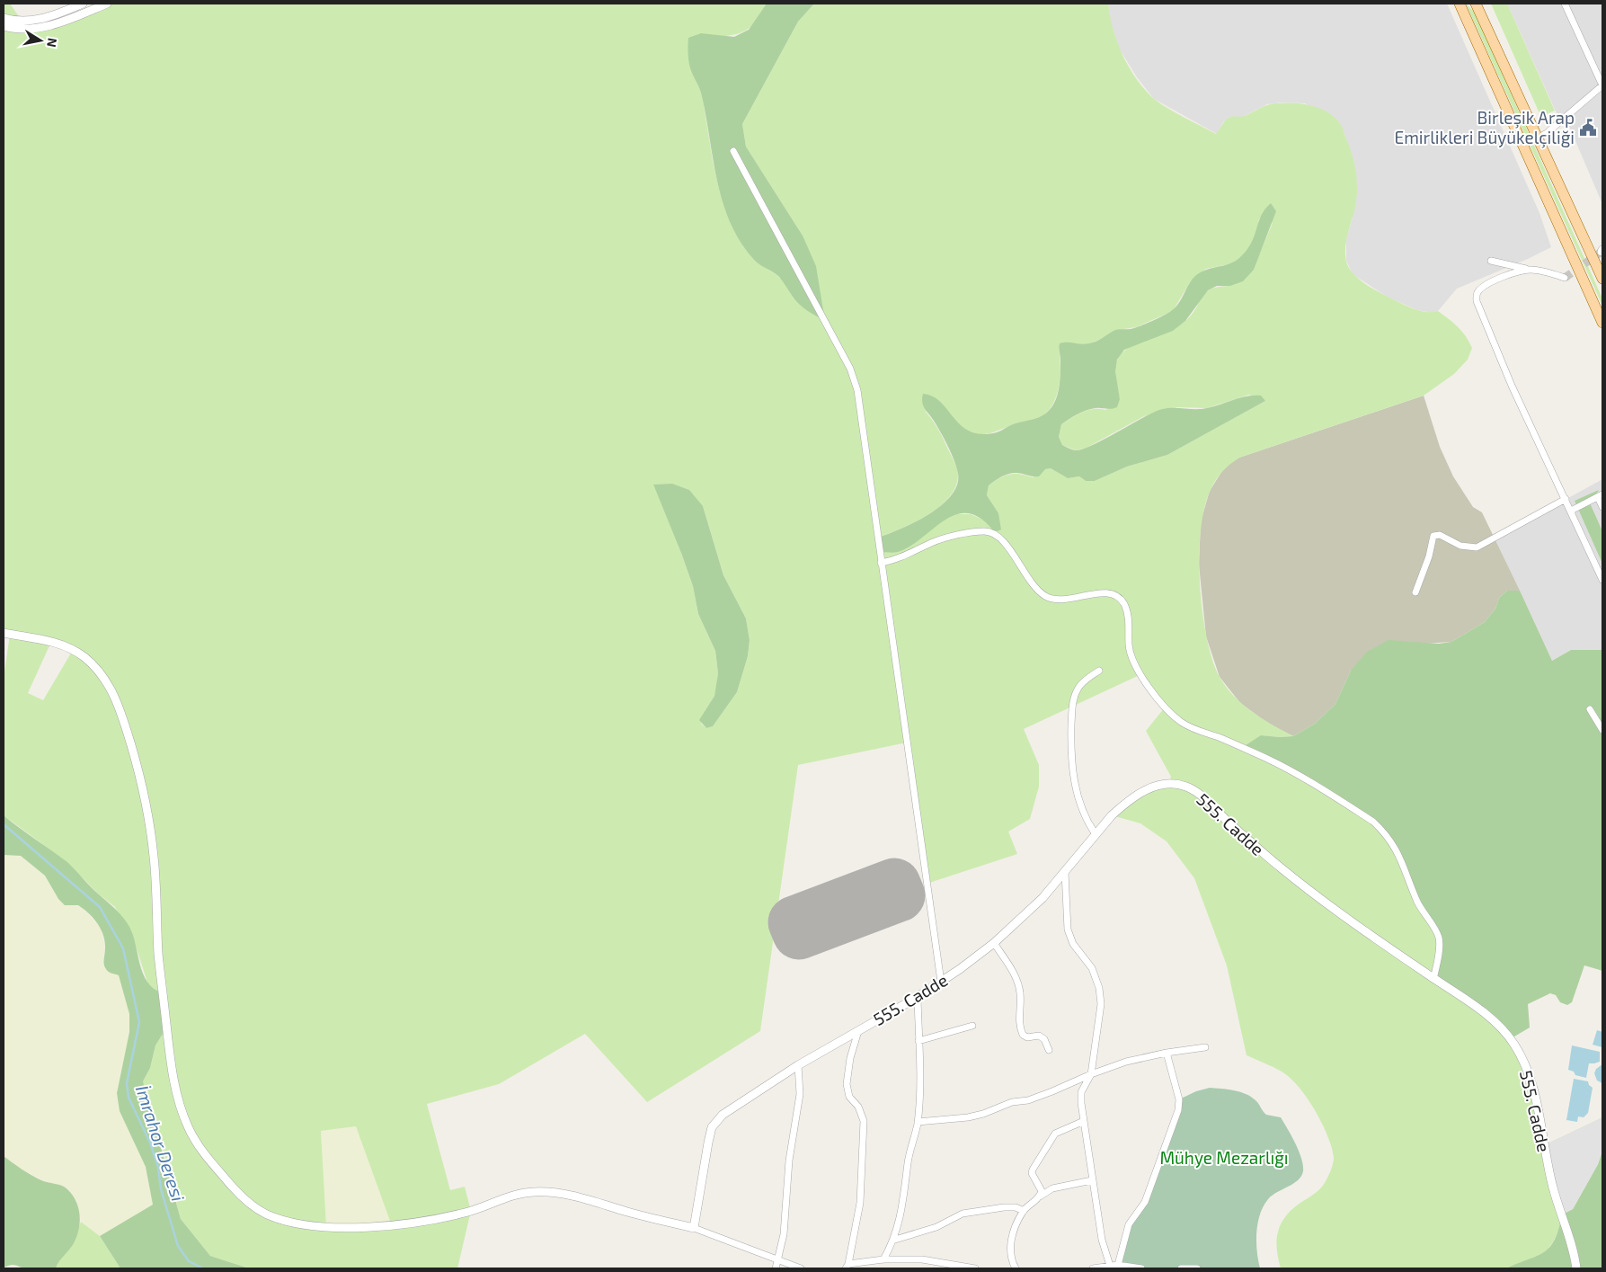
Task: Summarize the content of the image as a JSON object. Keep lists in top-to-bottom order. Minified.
{"streets":{"street":["555. Cadde"]},"water":["İmrahor Deresi"],"parks":["Mühye Mezarlığı"],"places":{"public building":["Birleşik Arap Emirlikleri Büyükelçiliği"]},"north":"right"}
